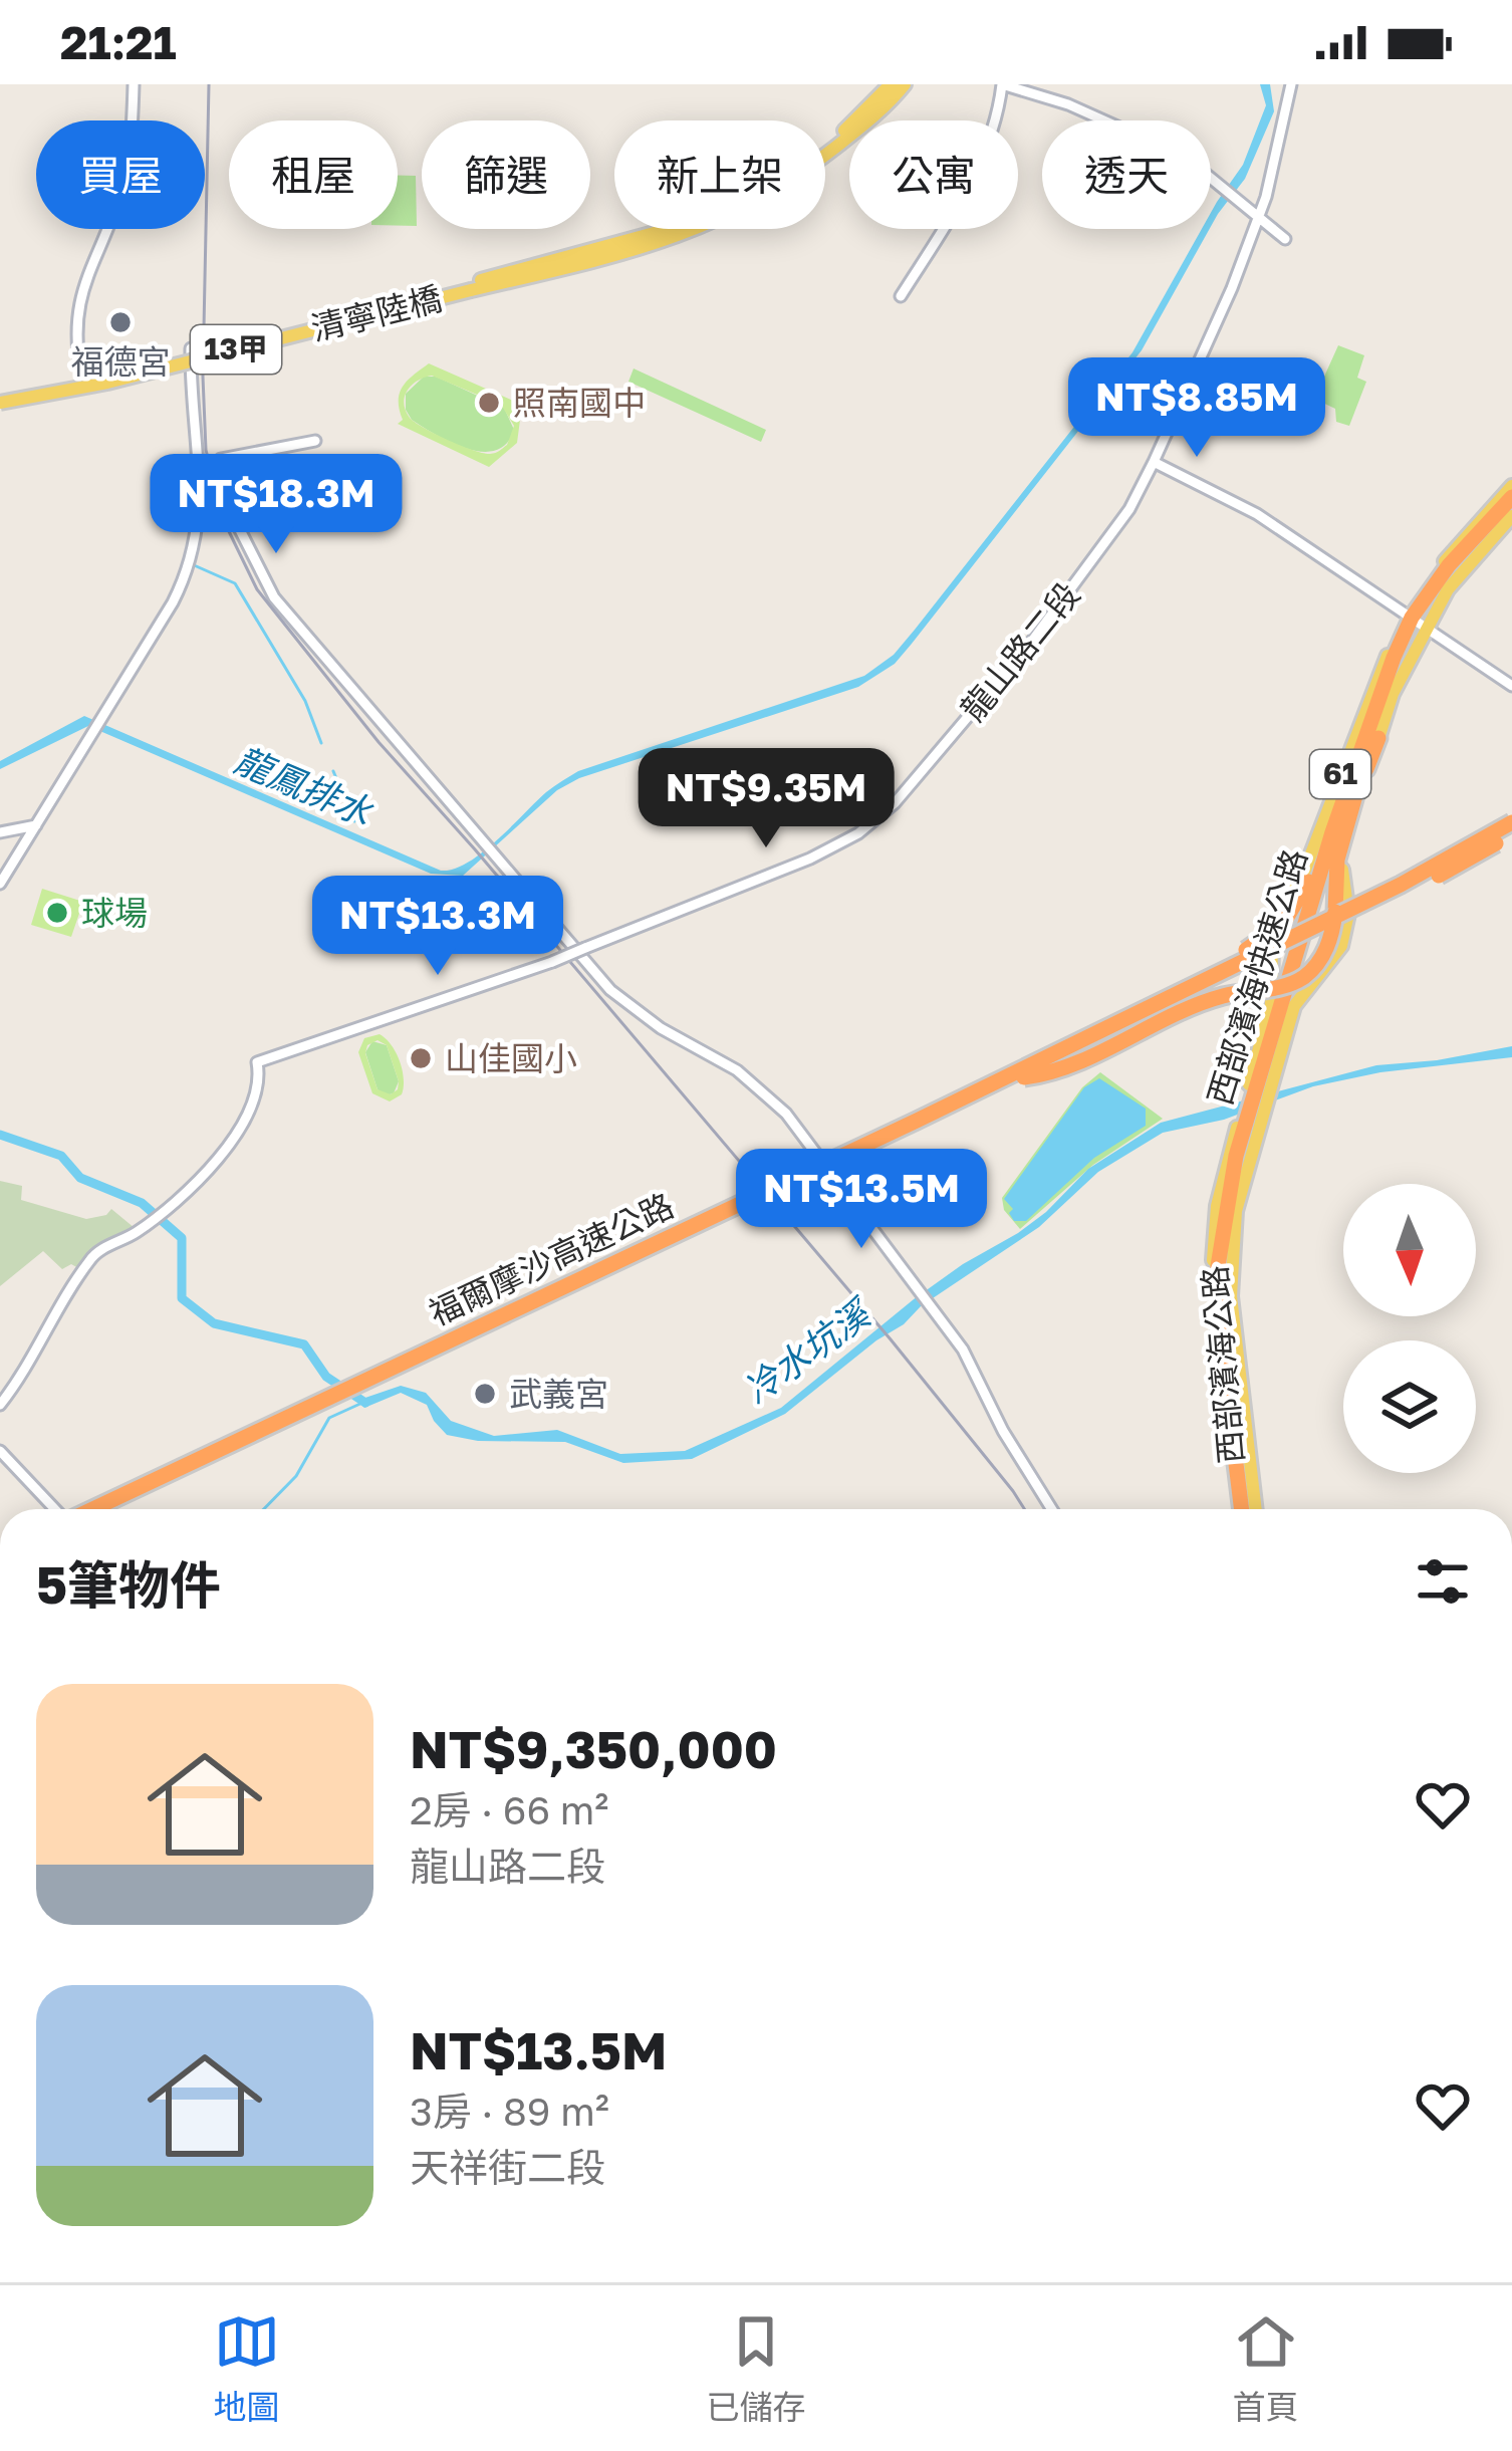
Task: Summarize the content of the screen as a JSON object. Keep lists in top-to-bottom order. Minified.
{"streets":{"highway":["61","西部濱海快速公路","福爾摩沙高速公路"],"main road":["清寧陸橋","13甲"],"street":["龍山路二段"]},"crossings":[["清寧陸橋","13甲"],["61","西部濱海快速公路"]],"water":["龍鳳排水","冷水坑溪"],"places":["福德宮","照南國中","球場","山佳國小","武義宮"],"north":"bottom","page":{"status":"21:21","chip":["買屋","租屋","篩選","新上架","公寓","透天"],"price":["NT$8.85M","NT$18.3M","NT$9.35M","NT$13.3M","NT$13.5M"],"heading":"5筆物件","list":[{"name":"NT$9,350,000","note":"2房 · 66 m² · 龍山路二段"},{"name":"NT$13.5M","note":"3房 · 89 m² · 天祥街二段"}],"tabs":["地圖","已儲存","首頁"]}}
